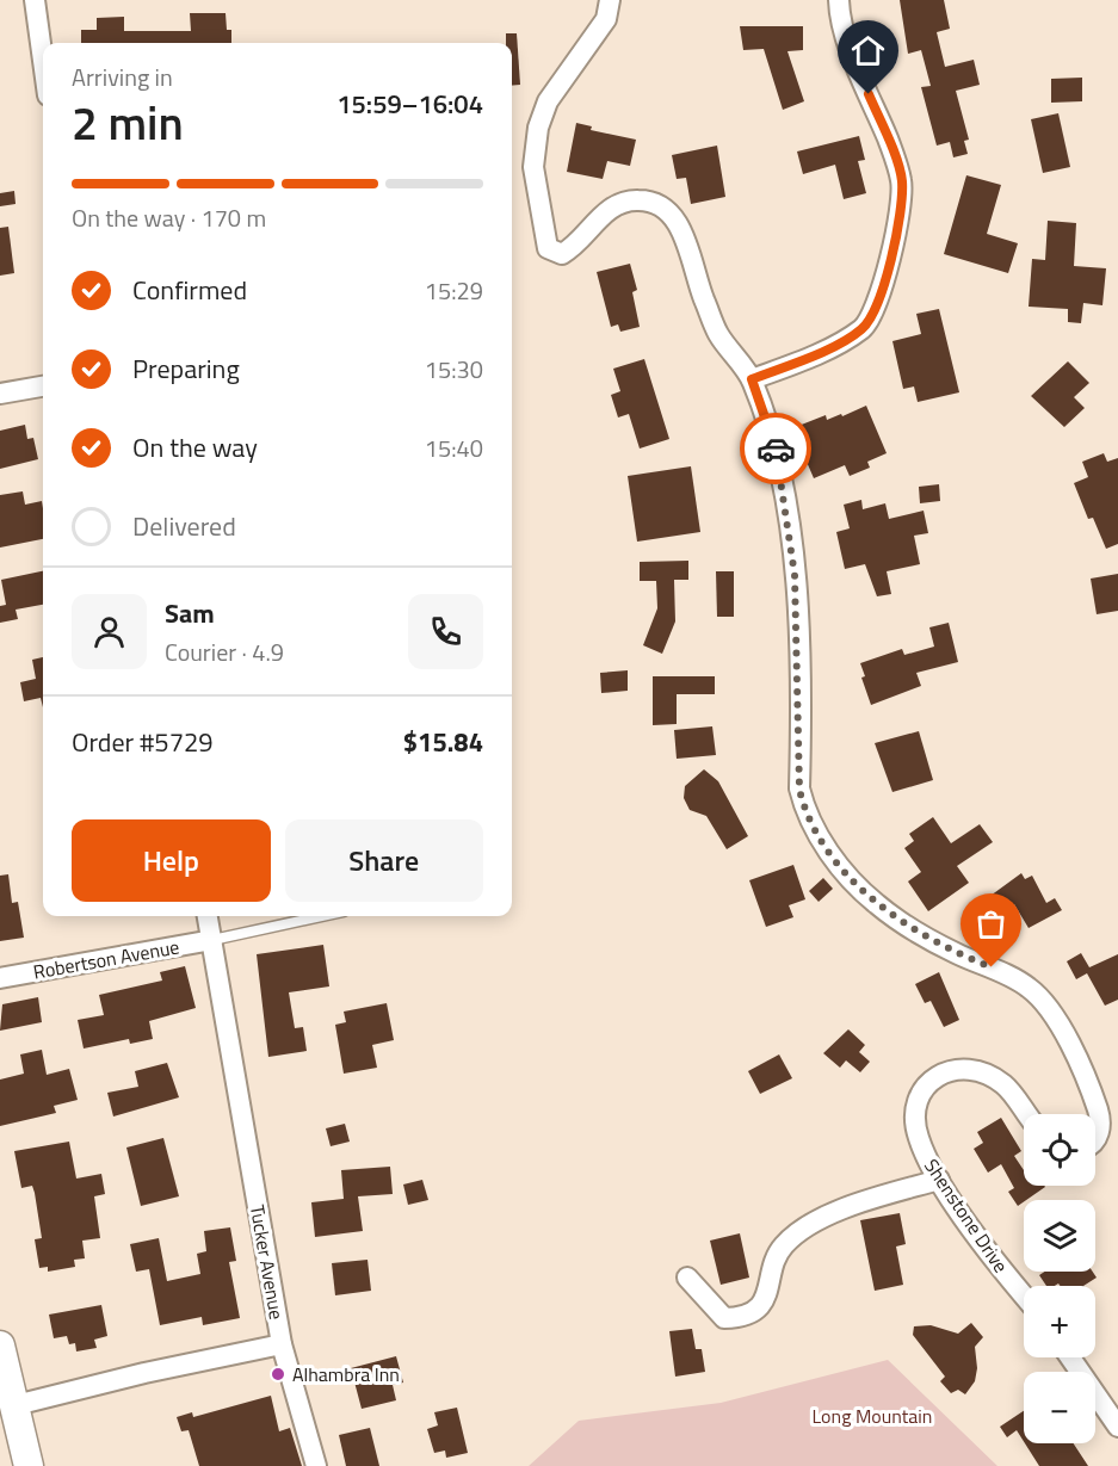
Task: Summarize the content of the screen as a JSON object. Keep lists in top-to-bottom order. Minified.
{"streets":{"street":["Robertson Avenue","Shenstone Drive","Tucker Avenue"]},"crossings":[["Robertson Avenue","Tucker Avenue"]],"parks":["Long Mountain"],"places":["Alhambra Inn"],"page":{"heading":["2 min","Arriving in","15:59–16:04"],"panel":["Sam","Courier · 4.9","Order #5729","$15.84"],"bar":"On the way · 170 m","list":[["Confirmed","15:29"],["Preparing","15:30"],["On the way","15:40"],"Delivered"],"buttons":["Help","Share"],"map_buttons":["+","−"]}}
